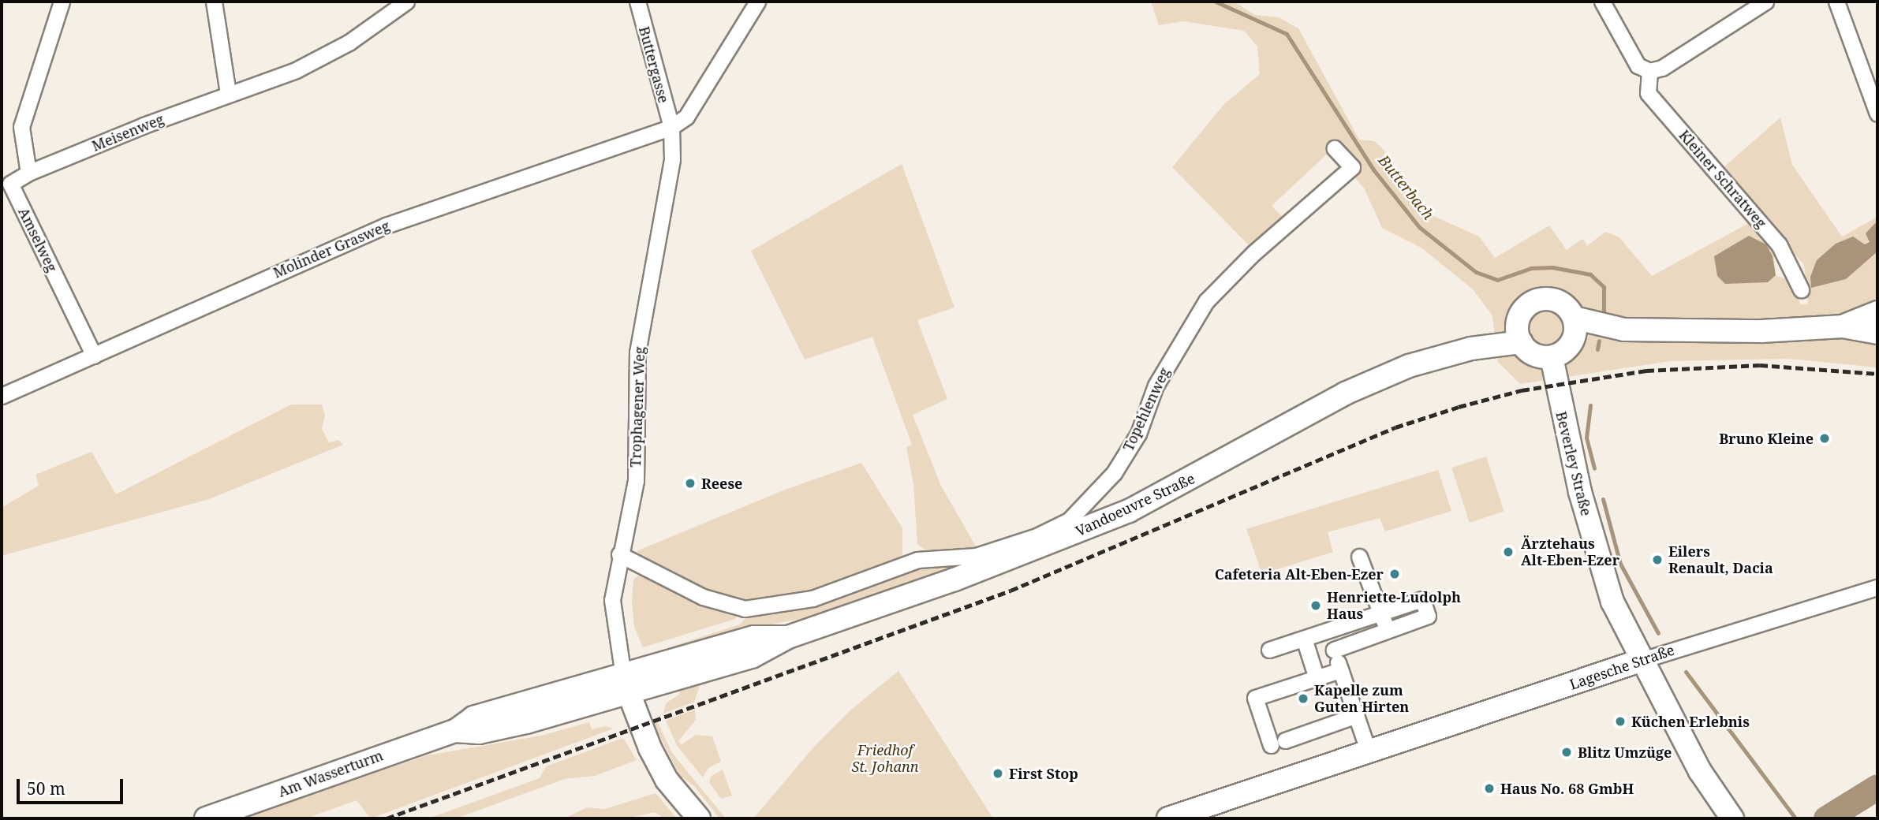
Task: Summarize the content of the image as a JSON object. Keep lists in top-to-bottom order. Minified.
{"streets":{"street":["Buttergasse","Meisenweg","Kleiner Schratweg","Amselweg","Molinder Grasweg","Trophagener Weg","Topehlenweg","Beverley Straße","Vandoeuvre Straße","Lagesche Straße","Am Wasserturm"]},"crossings":[["Buttergasse","Molinder Grasweg"],["Buttergasse","Trophagener Weg"],["Meisenweg","Amselweg"],["Amselweg","Molinder Grasweg"],["Molinder Grasweg","Trophagener Weg"],["Trophagener Weg","Topehlenweg"],["Trophagener Weg","Vandoeuvre Straße"],["Trophagener Weg","Am Wasserturm"],["Beverley Straße","Vandoeuvre Straße"],["Beverley Straße","Lagesche Straße"],["Vandoeuvre Straße","Am Wasserturm"]],"water":["Butterbach"],"parks":["Friedhof St. Johann"],"places":["Bruno Kleine","Reese","Ärztehaus Alt-Eben-Ezer","Eilers Renault, Dacia","Cafeteria Alt-Eben-Ezer","Henriette-Ludolph Haus","Kapelle zum Guten Hirten","Küchen Erlebnis","Blitz Umzüge","First Stop","Haus No. 68 GmbH"],"scale_bar":"50 m"}
